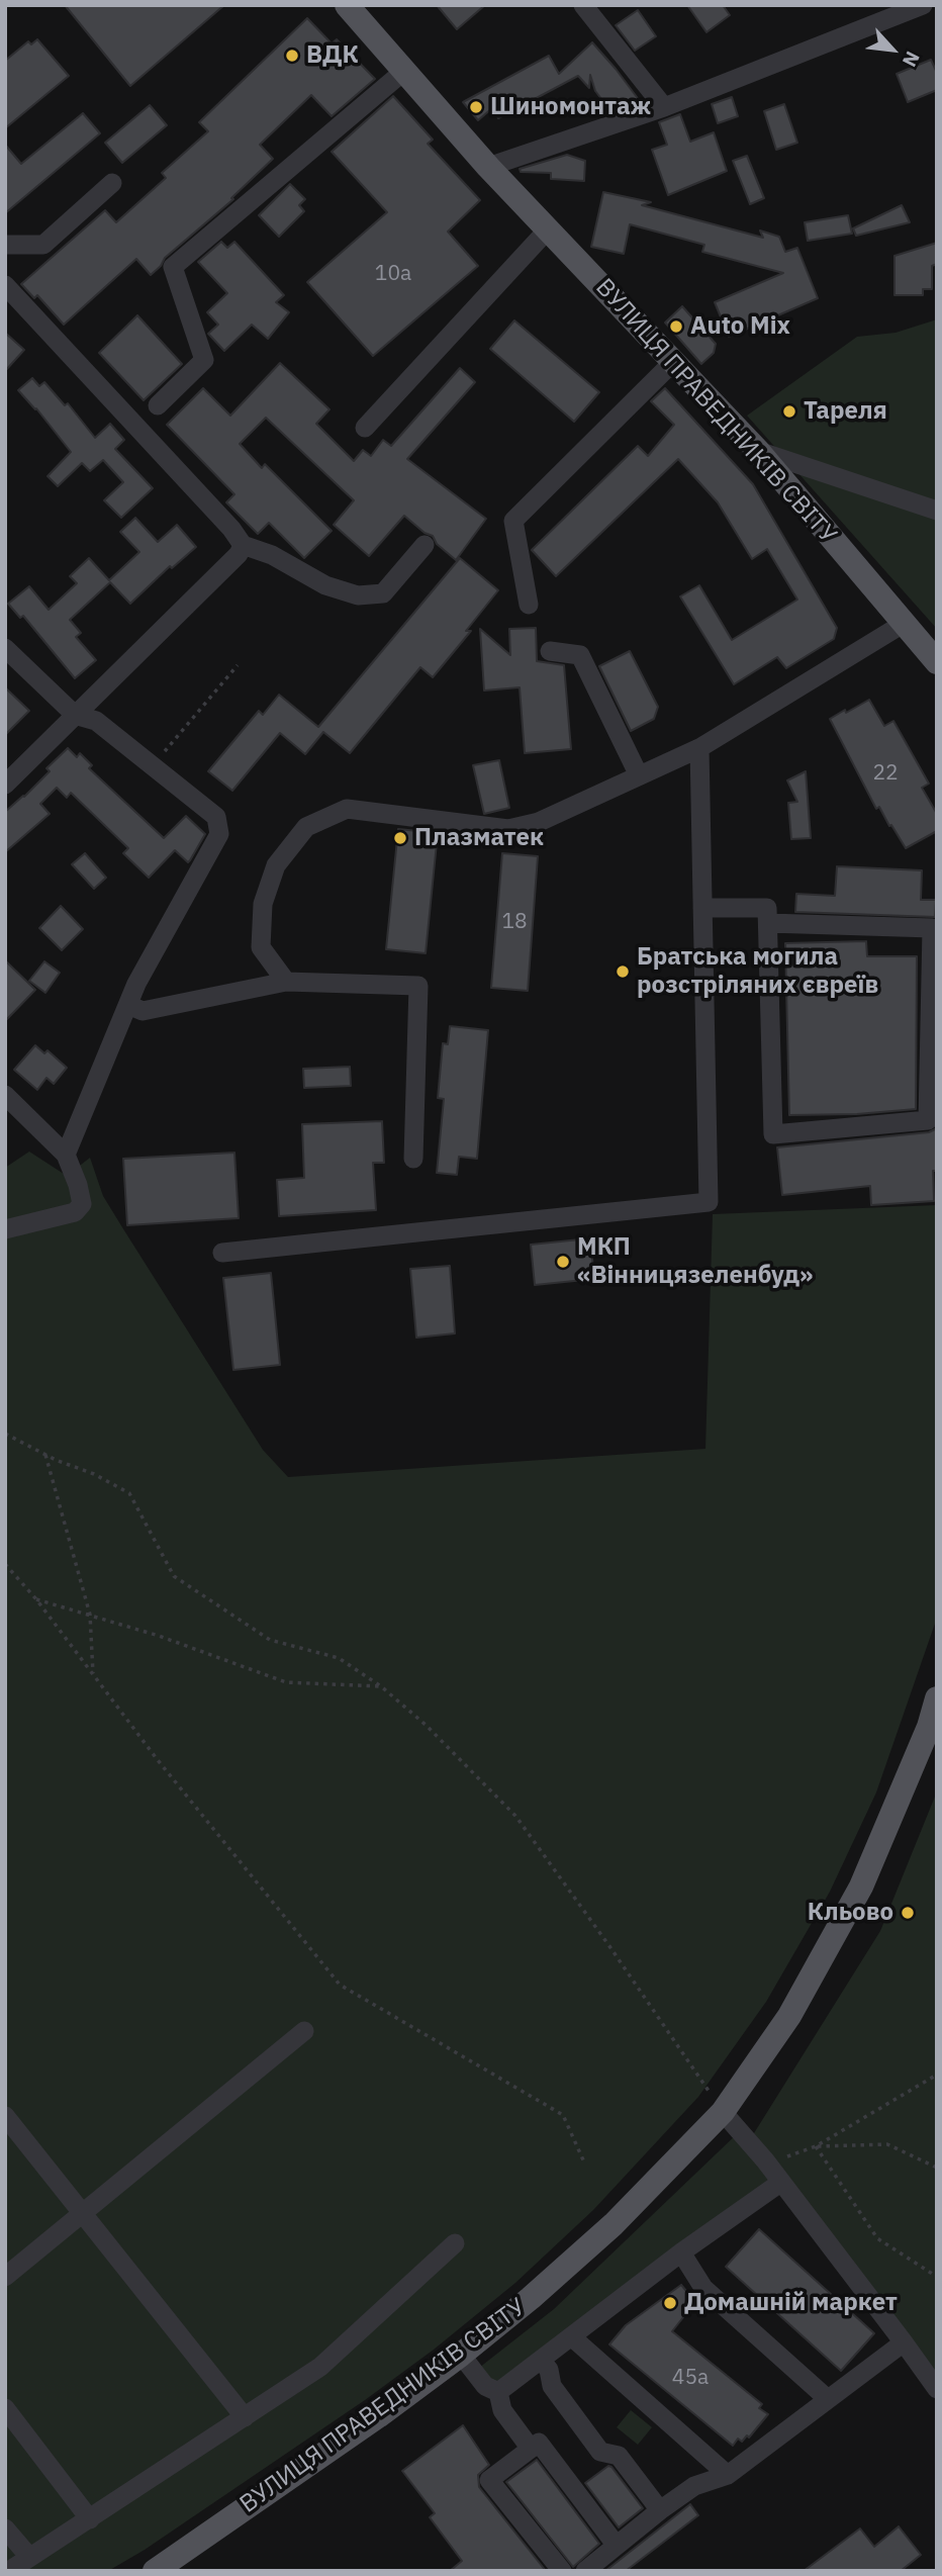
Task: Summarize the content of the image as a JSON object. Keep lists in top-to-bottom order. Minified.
{"streets":{"main road":["ВУЛИЦЯ ПРАВЕДНИКІВ СВІТУ"]},"places":["ВДК","Шиномонтаж","Auto Mix","Тареля","Плазматек","Братська могила розстріляних євреїв","МКП «Вінницязеленбуд»","Кльово","Домашній маркет"],"house_numbers":["10а","22","18","45а"],"north":"bottom right"}
